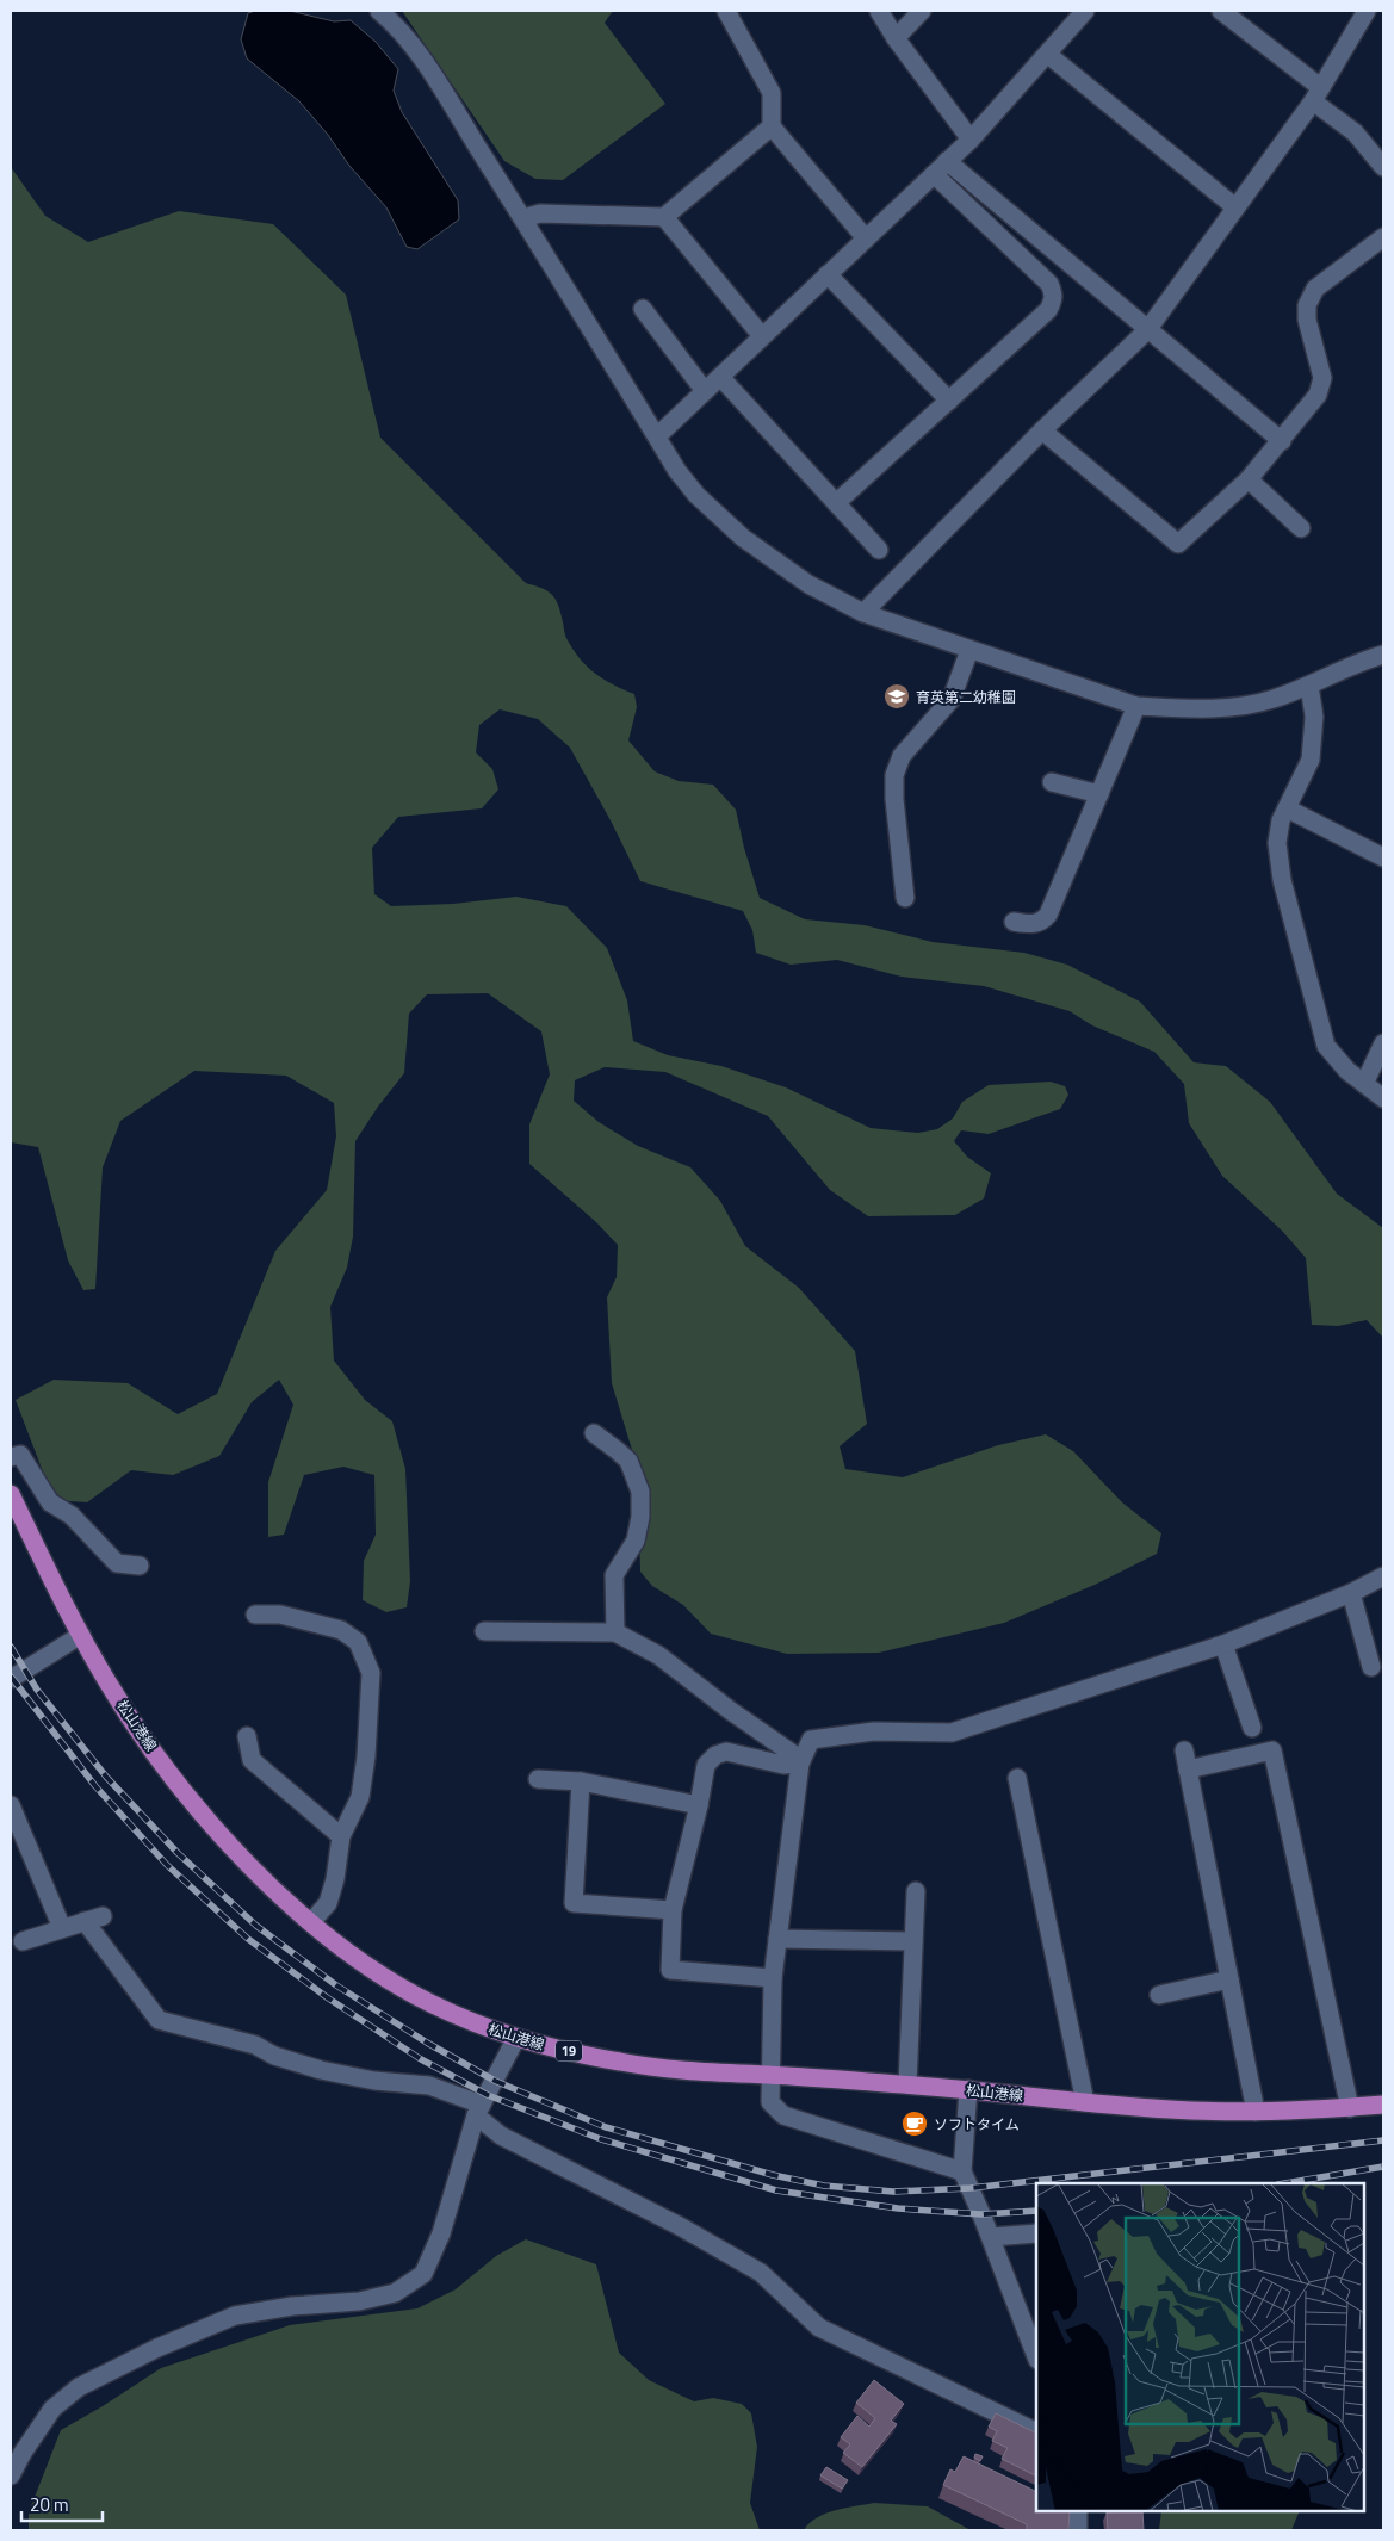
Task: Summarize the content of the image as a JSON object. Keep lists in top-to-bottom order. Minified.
{"streets":{"main road":["松山港線","19"]},"places":{"school or university":["育英第二幼稚園"],"cafe":["ソフトタイム"]},"scale_bar":"20 m"}
